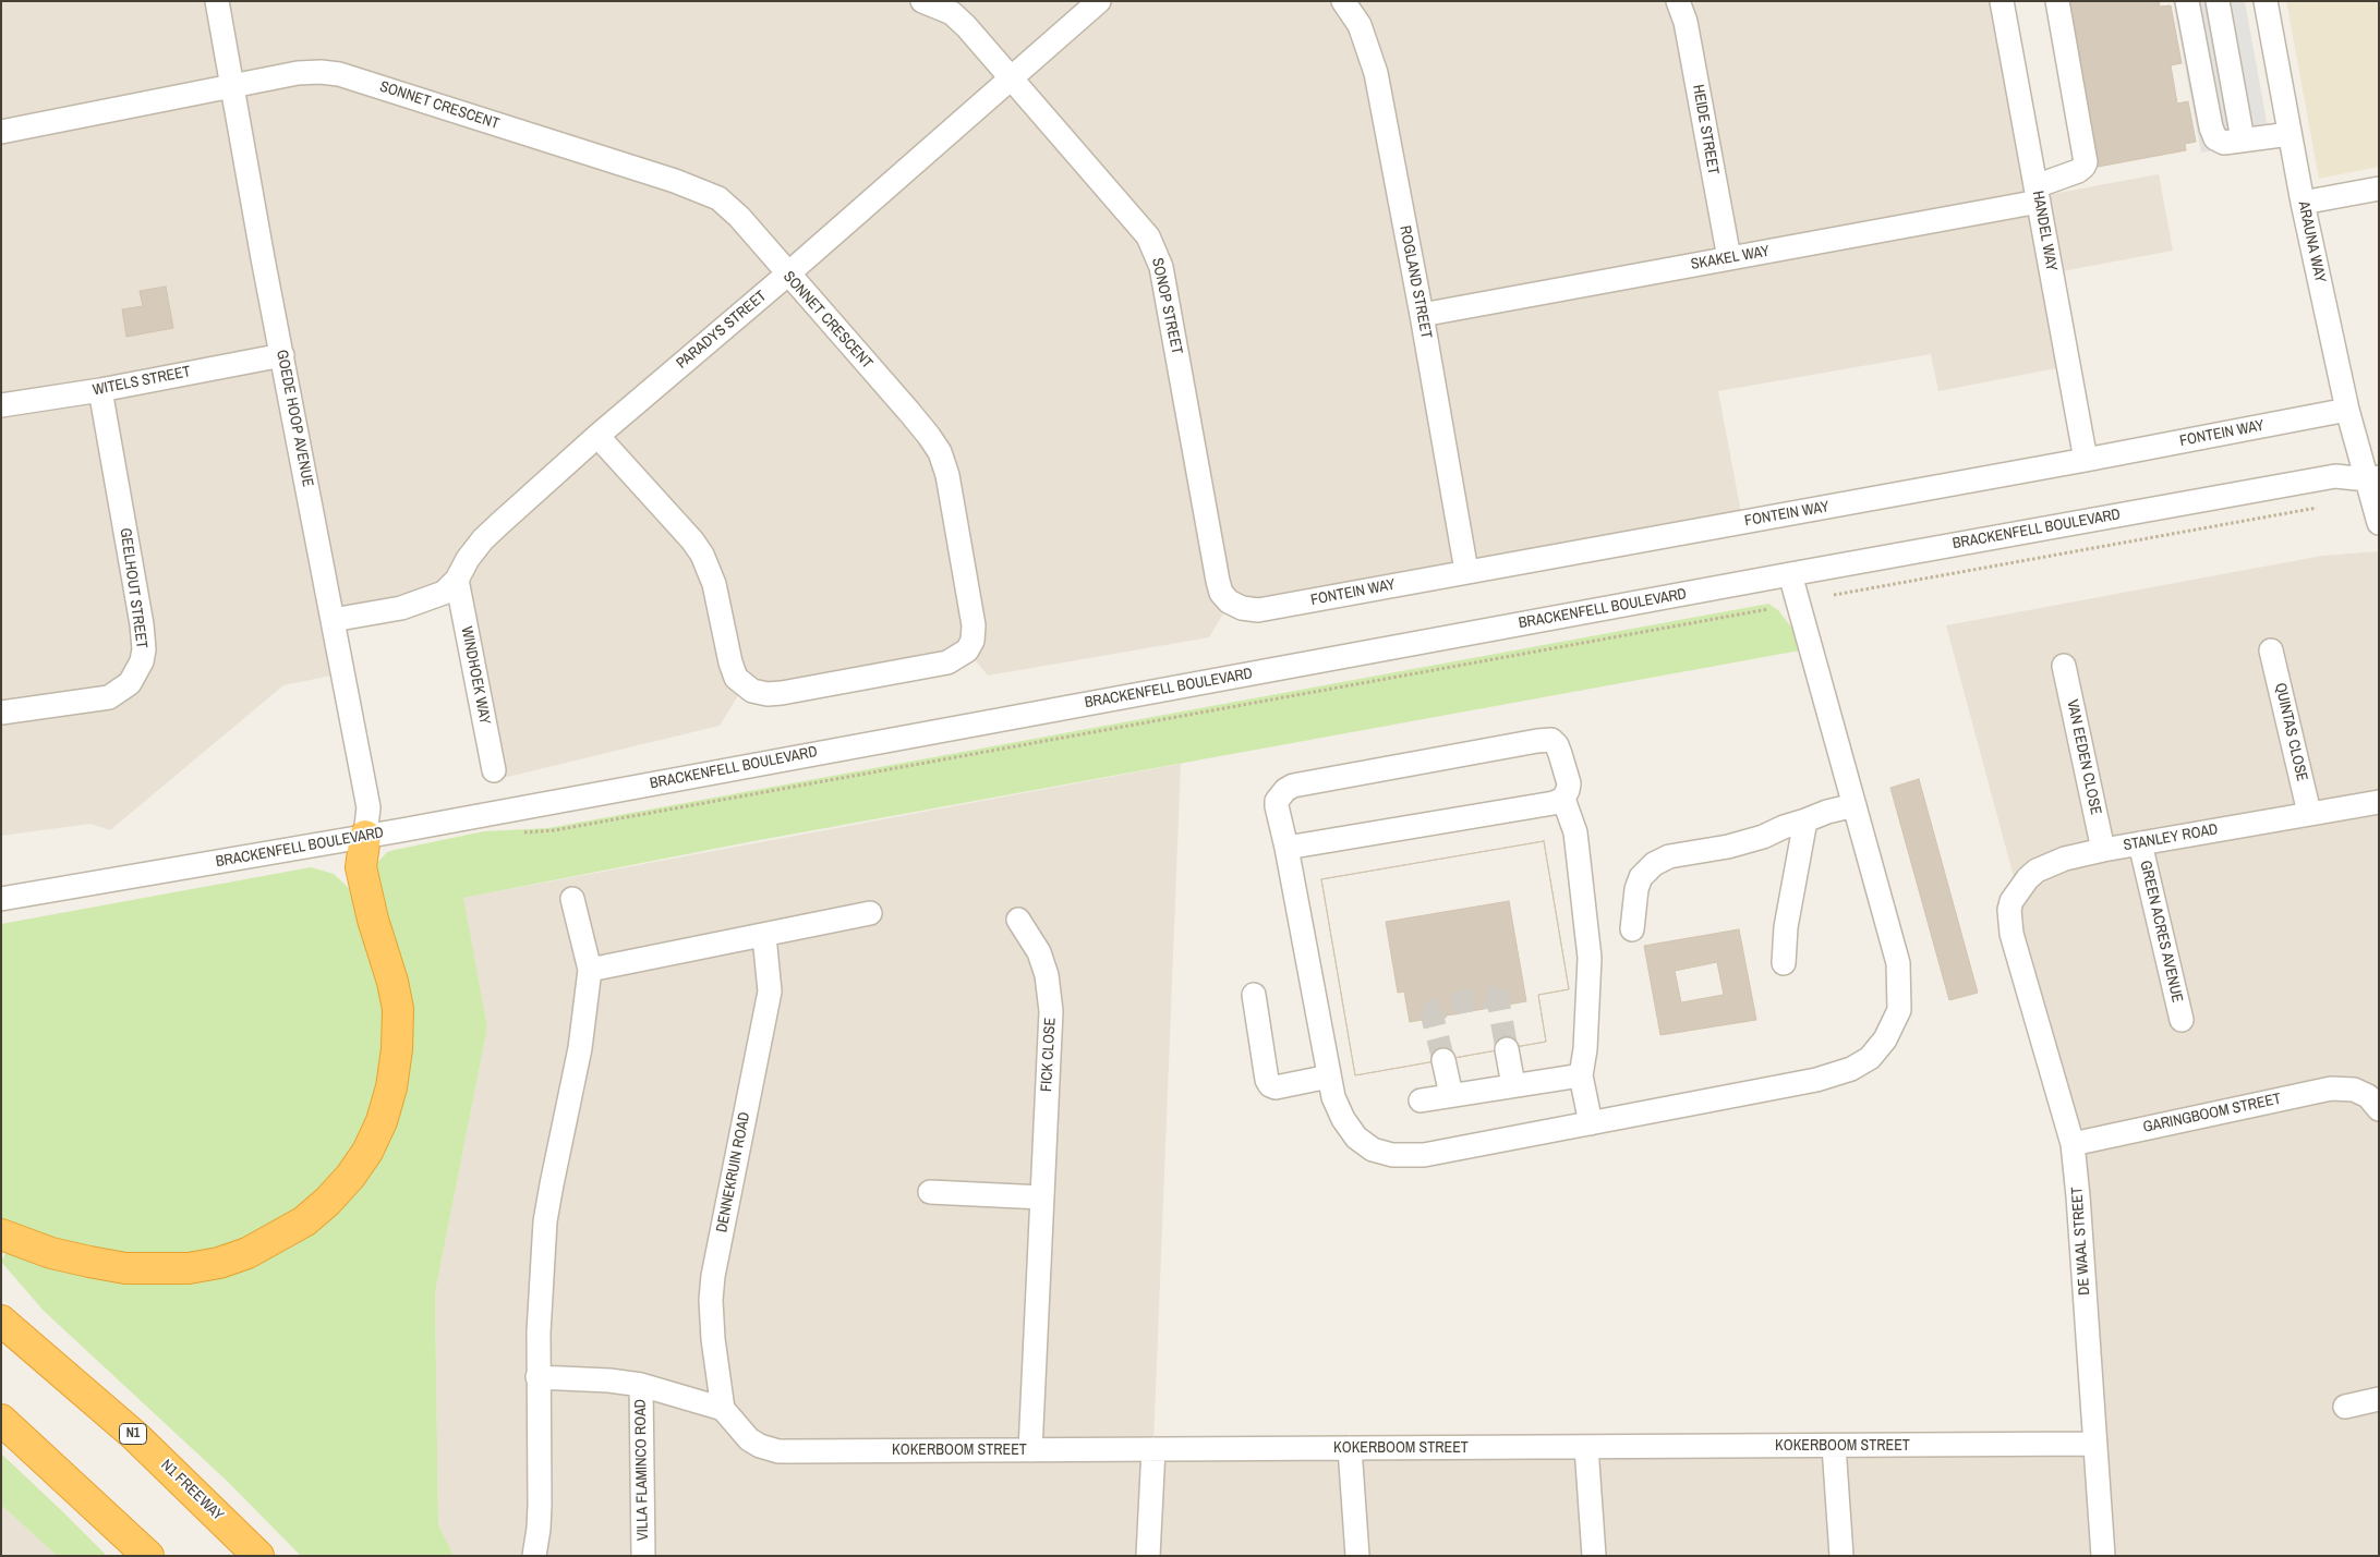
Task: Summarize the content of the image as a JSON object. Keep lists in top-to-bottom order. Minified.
{"streets":{"highway":["N1","N1 FREEWAY"],"street":["SONNET CRESCENT","HEIDE STREET","HANDEL WAY","ARAUNA WAY","SKAKEL WAY","ROGLAND STREET","SONOP STREET","PARADYS STREET","WITELS STREET","GOEDE HOOP AVENUE","FONTEIN WAY","BRACKENFELL BOULEVARD","GEELHOUT STREET","WINDHOEK WAY","QUINTAS CLOSE","VAN EEDEN CLOSE","STANLEY ROAD","GREEN ACRES AVENUE","FICK CLOSE","GARINGBOOM STREET","DENNEKRUIN ROAD","DE WAAL STREET","KOKERBOOM STREET","VILLA FLAMINCO ROAD"]},"crossings":[["SONNET CRESCENT","PARADYS STREET"],["SONNET CRESCENT","GOEDE HOOP AVENUE"],["HEIDE STREET","SKAKEL WAY"],["HANDEL WAY","SKAKEL WAY"],["HANDEL WAY","FONTEIN WAY"],["ARAUNA WAY","FONTEIN WAY"],["ARAUNA WAY","BRACKENFELL BOULEVARD"],["SKAKEL WAY","ROGLAND STREET"],["ROGLAND STREET","FONTEIN WAY"],["SONOP STREET","PARADYS STREET"],["SONOP STREET","FONTEIN WAY"],["PARADYS STREET","GOEDE HOOP AVENUE"],["PARADYS STREET","WINDHOEK WAY"],["WITELS STREET","GOEDE HOOP AVENUE"],["WITELS STREET","GEELHOUT STREET"],["GOEDE HOOP AVENUE","BRACKENFELL BOULEVARD"],["QUINTAS CLOSE","STANLEY ROAD"],["VAN EEDEN CLOSE","STANLEY ROAD"],["STANLEY ROAD","GREEN ACRES AVENUE"],["STANLEY ROAD","DE WAAL STREET"],["FICK CLOSE","KOKERBOOM STREET"],["GARINGBOOM STREET","DE WAAL STREET"],["DENNEKRUIN ROAD","KOKERBOOM STREET"],["DENNEKRUIN ROAD","VILLA FLAMINCO ROAD"],["DE WAAL STREET","KOKERBOOM STREET"],["KOKERBOOM STREET","VILLA FLAMINCO ROAD"]]}
